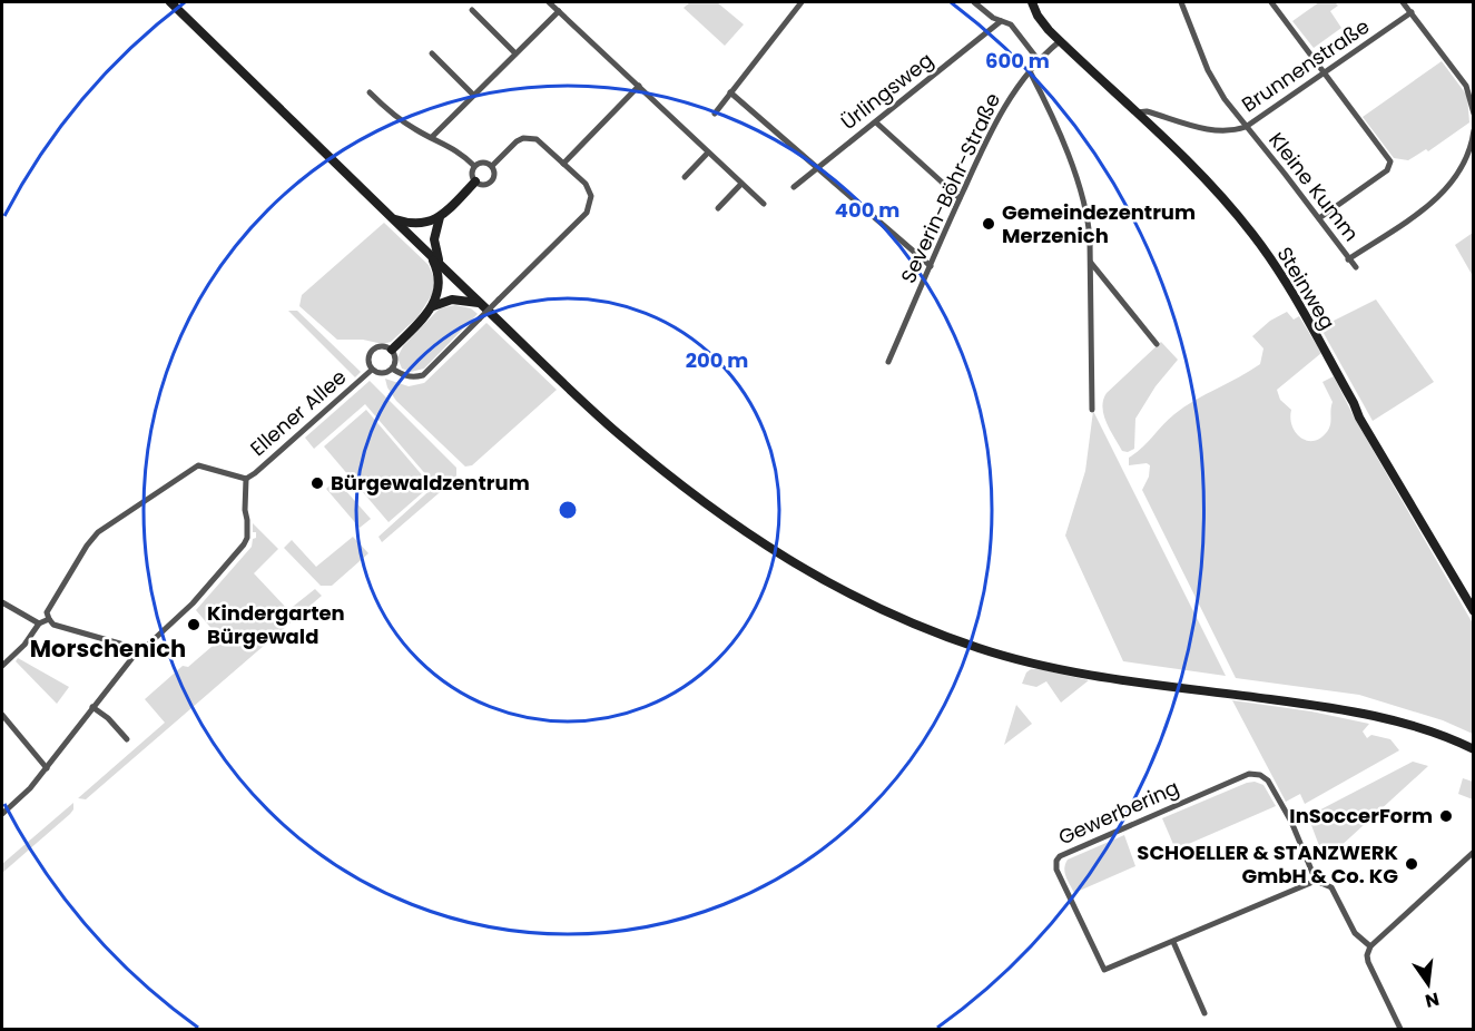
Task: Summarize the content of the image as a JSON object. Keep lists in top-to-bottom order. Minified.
{"streets":{"main road":["Steinweg"],"street":["Brunnenstraße","Ürlingsweg","Kleine Kumm","Severin-Böhr-Straße","Ellener Allee","Gewerbering"]},"crossings":[["Brunnenstraße","Kleine Kumm"],["Brunnenstraße","Steinweg"],["Severin-Böhr-Straße","Steinweg"]],"districts":["Morschenich"],"places":["Gemeindezentrum Merzenich","Bürgewaldzentrum","Kindergarten Bürgewald","InSoccerForm","SCHOELLER & STANZWERK GmbH & Co. KG"],"north":"bottom","rings":["600 m","400 m","200 m"]}
